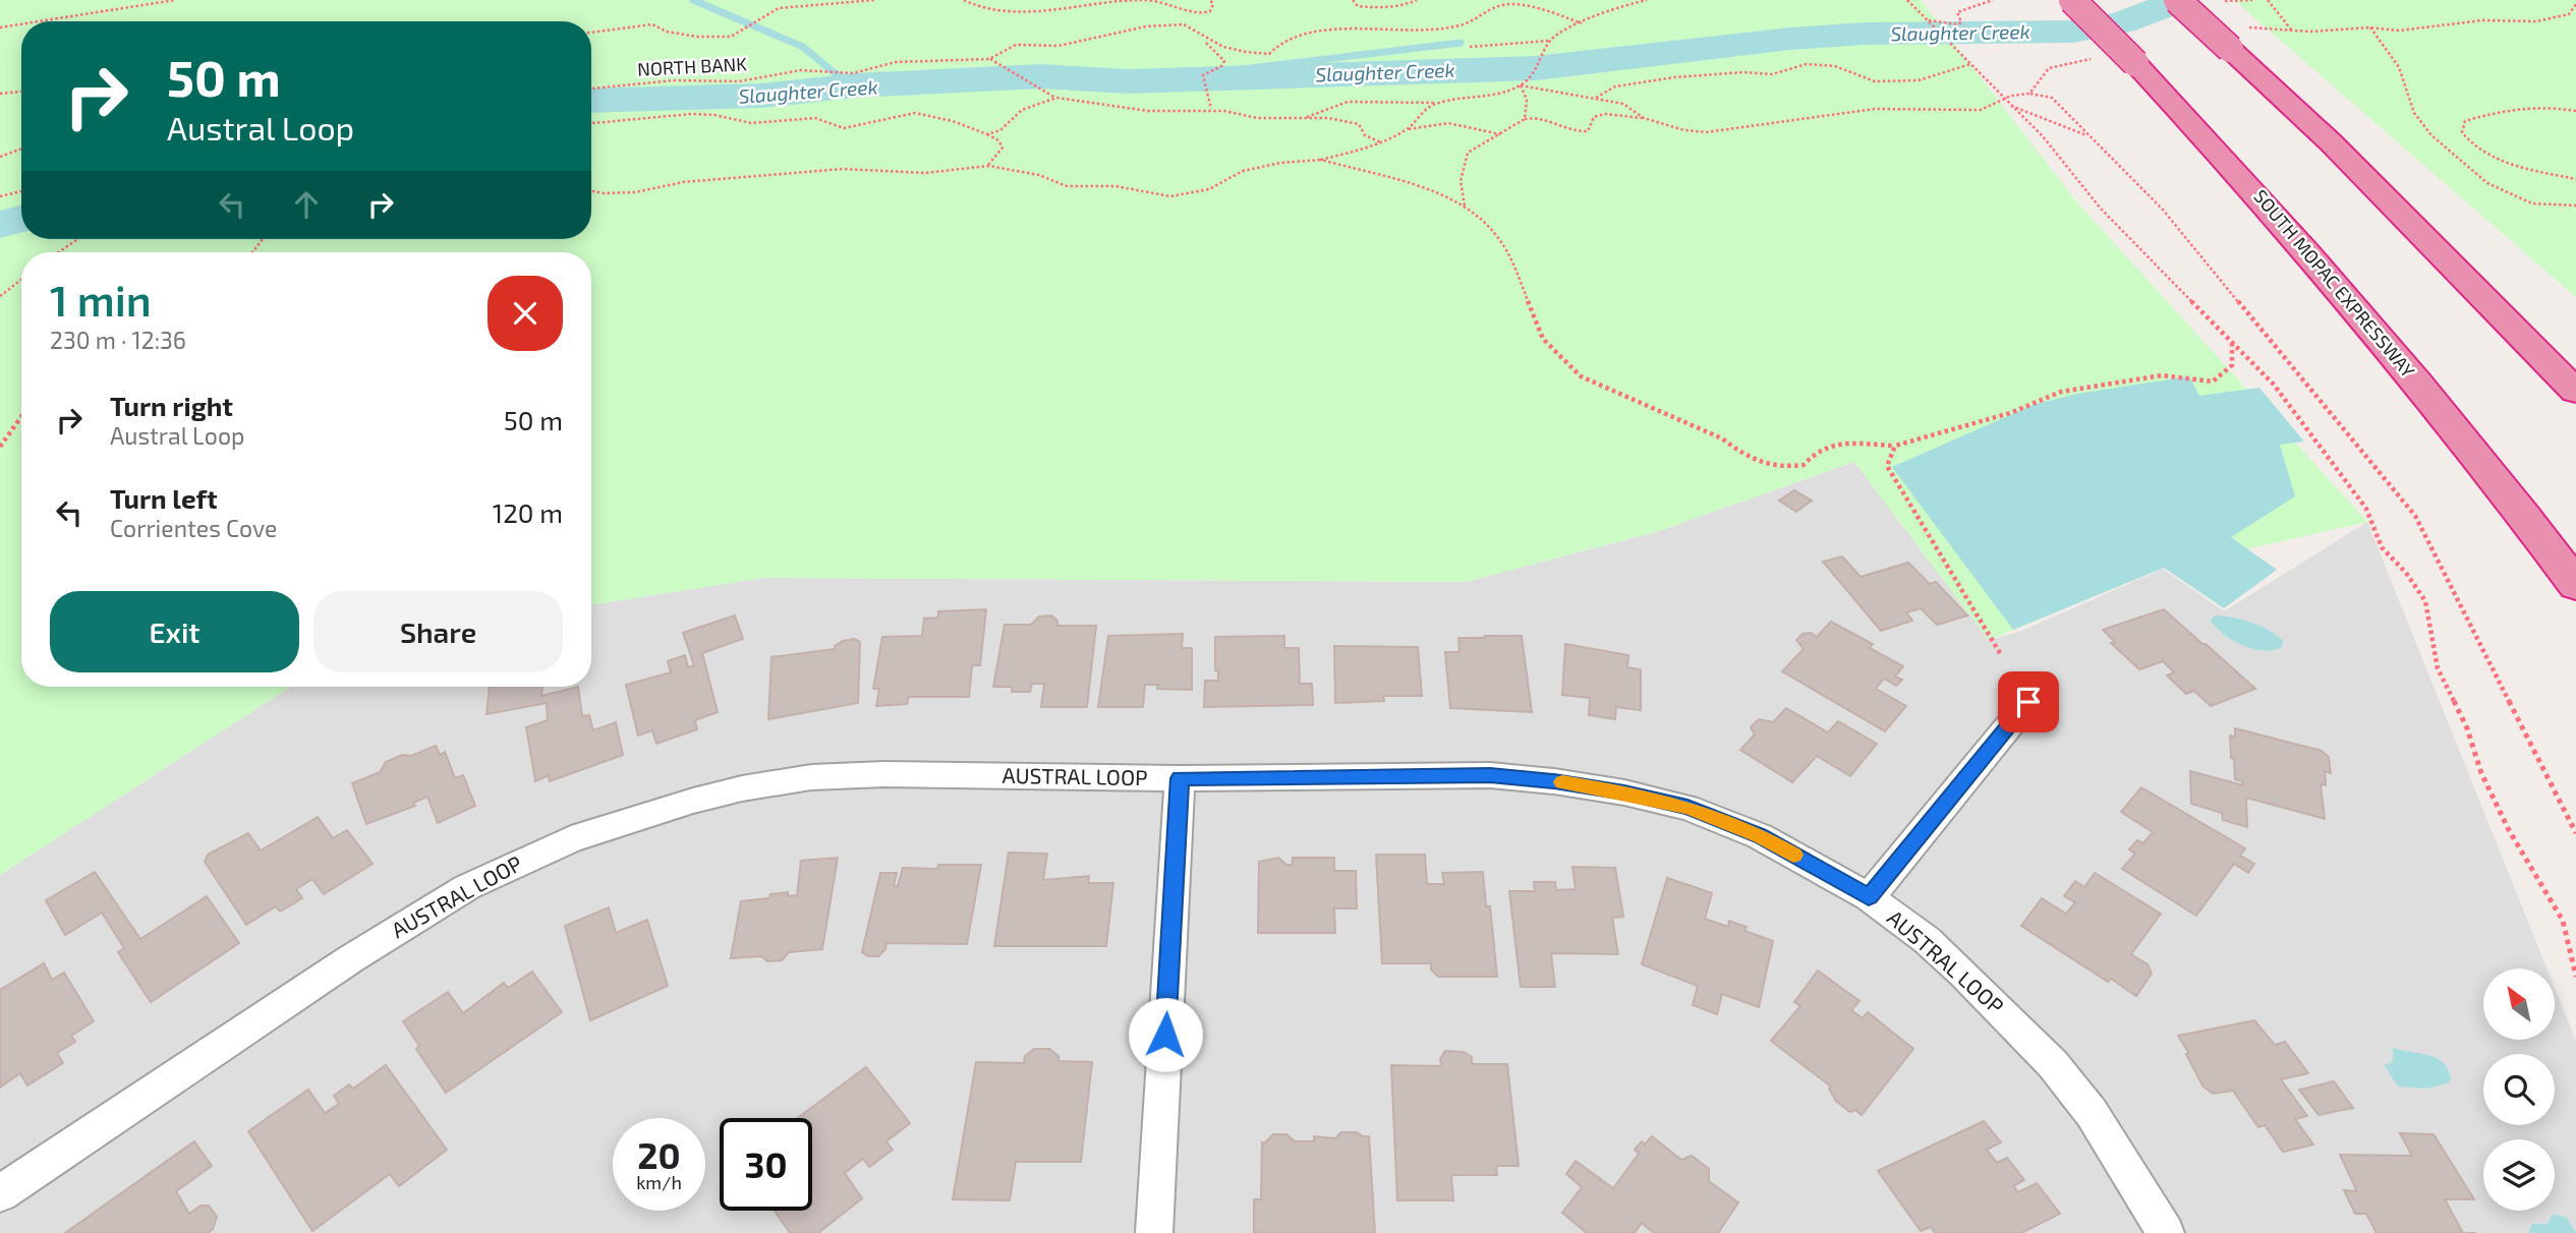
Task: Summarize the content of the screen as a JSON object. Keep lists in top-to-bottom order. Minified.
{"streets":{"highway":["SOUTH MOPAC EXPRESSWAY"],"street":["AUSTRAL LOOP"],"path":["NORTH BANK"]},"water":["Slaughter Creek"],"north":"top left","page":{"turn":["50 m","Austral Loop"],"heading":["1 min","230 m · 12:36"],"list":[{"name":"Turn right","note":"Austral Loop","value":"50 m"},{"name":"Turn left","note":"Corrientes Cove","value":"120 m"}],"buttons":["Exit","Share"],"speed":"20 km/h","limit":"30"}}
